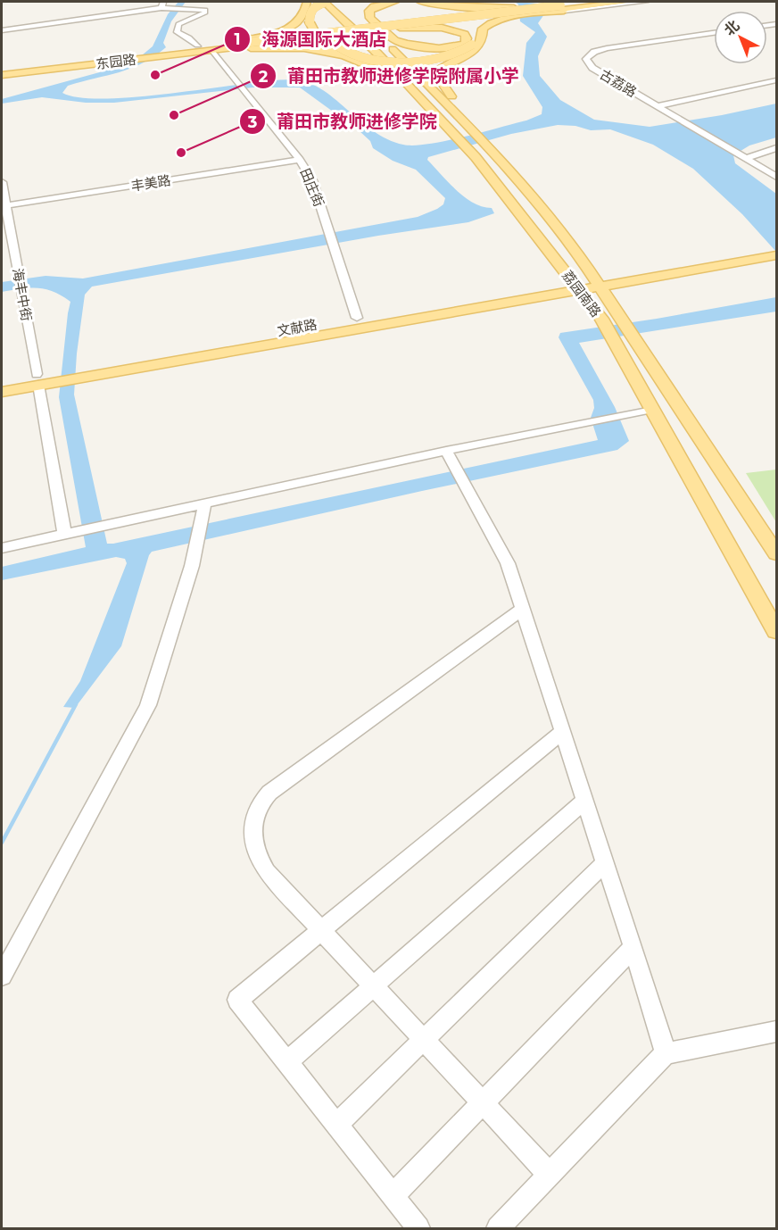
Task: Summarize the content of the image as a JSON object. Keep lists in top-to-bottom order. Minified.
{"streets":{"main road":["东园路","荔园南路","文献路"],"street":["古荔路","丰美路","田庄街","海丰中街"]},"crossings":[["丰美路","田庄街"],["丰美路","海丰中街"],["田庄街","文献路"],["荔园南路","文献路"],["海丰中街","文献路"]],"places":["海源国际大酒店","莆田市教师进修学院附属小学","莆田市教师进修学院"],"north":"top left"}
